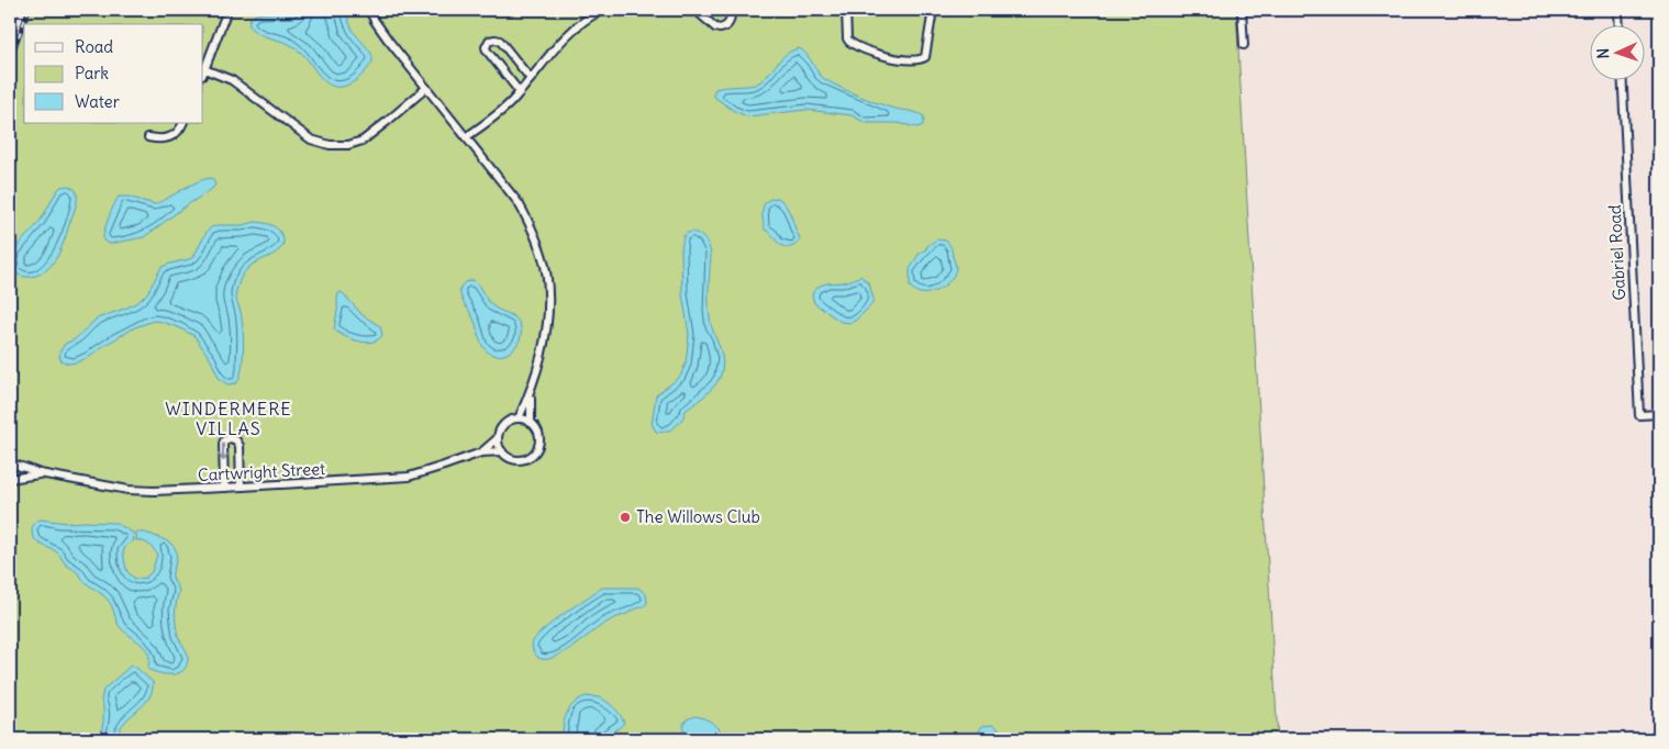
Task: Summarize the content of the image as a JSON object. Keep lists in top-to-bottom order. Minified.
{"streets":{"street":["Gabriel Road","Cartwright Street"]},"districts":["WINDERMERE VILLAS"],"places":["The Willows Club"],"legend":["Road","Park","Water"],"north":"left"}
